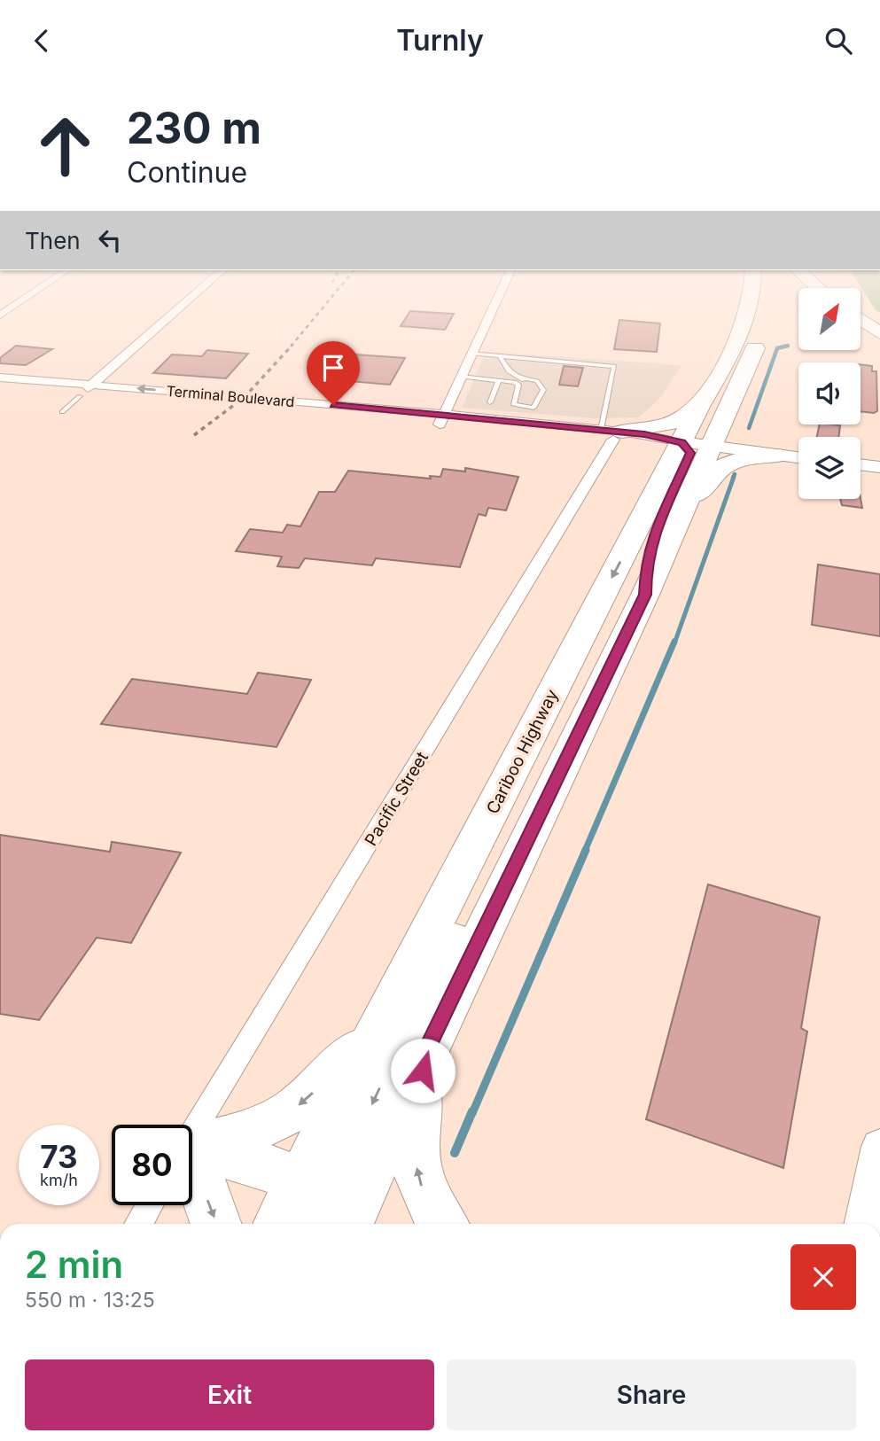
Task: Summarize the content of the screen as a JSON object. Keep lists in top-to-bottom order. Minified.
{"streets":{"highway":["Cariboo Highway"],"street":["Terminal Boulevard","Pacific Street"]},"crossings":[["Terminal Boulevard","Cariboo Highway"],["Terminal Boulevard","Pacific Street"]],"north":"top right","page":{"header":"Turnly","turn":["230 m","Continue"],"then":"Then","speed":"73 km/h","limit":"80","heading":["2 min","550 m · 13:25"],"buttons":["Exit","Share"]}}
